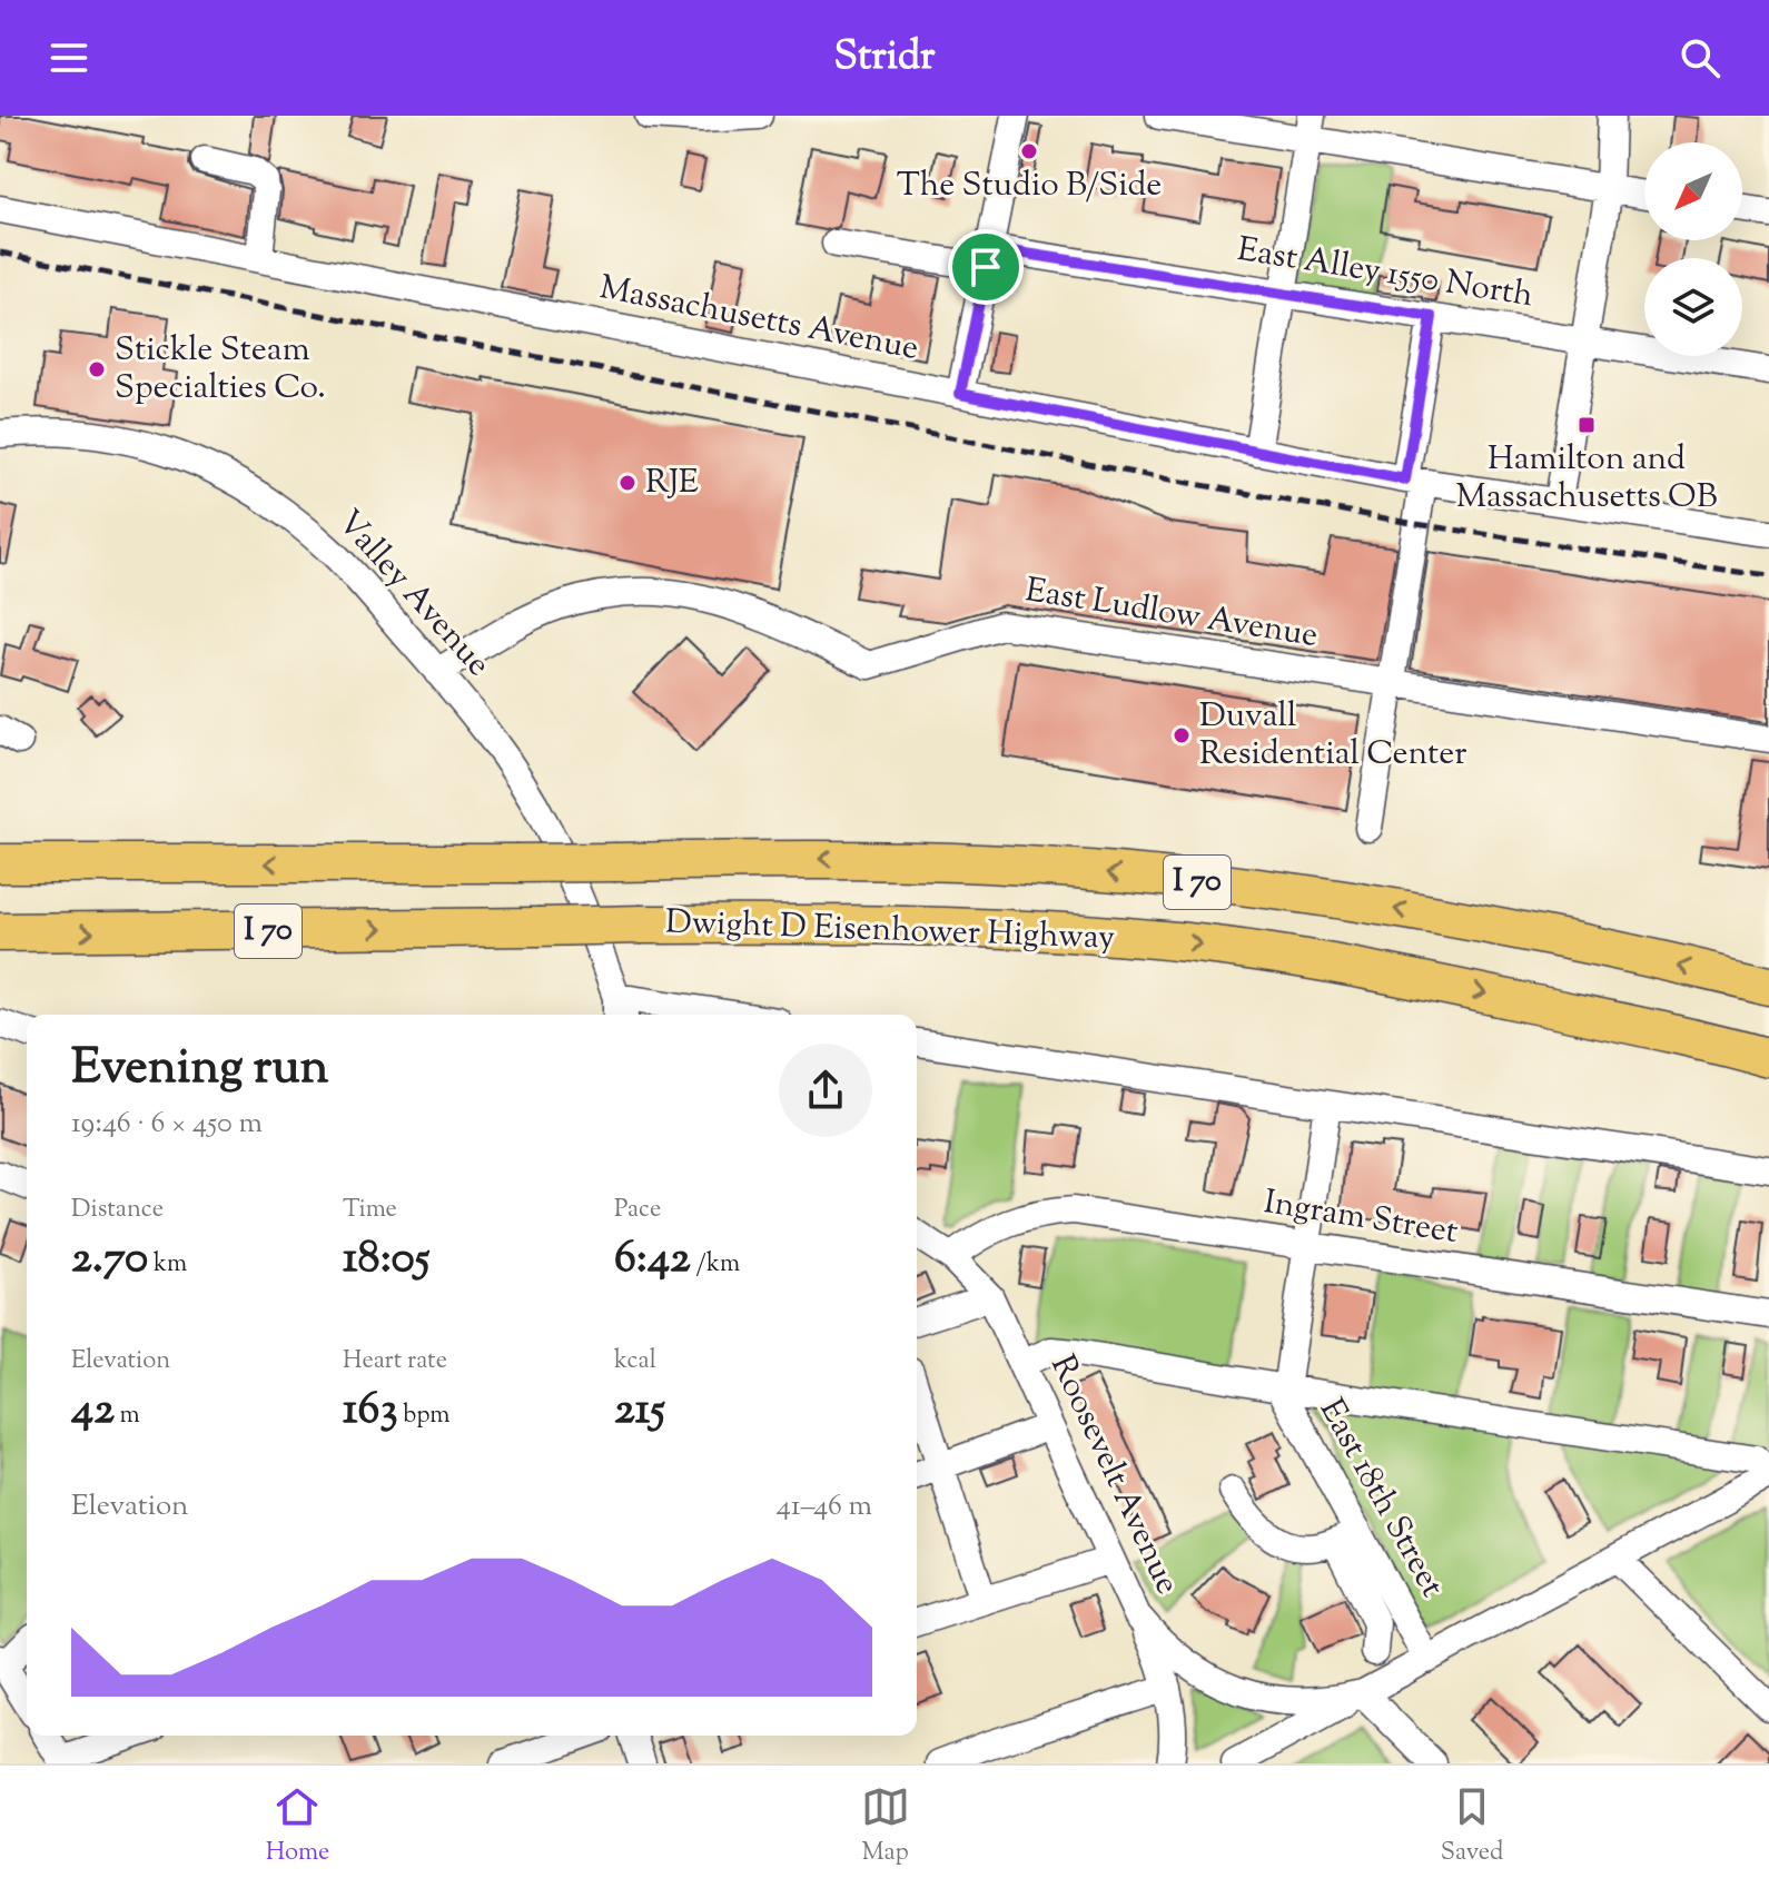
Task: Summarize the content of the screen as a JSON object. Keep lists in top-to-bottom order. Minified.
{"streets":{"highway":["I 70","Dwight D Eisenhower Highway"],"street":["East Alley 1550 North","Massachusetts Avenue","Valley Avenue","East Ludlow Avenue","Ingram Street","Roosevelt Avenue","East 18th Street"]},"crossings":[["Valley Avenue","East Ludlow Avenue"],["Ingram Street","Roosevelt Avenue"],["Ingram Street","East 18th Street"],["Roosevelt Avenue","East 18th Street"]],"places":{"other":["The Studio B/Side","Stickle Steam Specialties Co.","RJE","Duvall Residential Center"],"transit":["Hamilton and Massachusetts OB"]},"north":"bottom left","page":{"header":"Stridr","heading":["Evening run","19:46 · 6 × 450 m"],"stats":[["Distance","2.70 km"],["Time","18:05"],["Pace","6:42 /km"],["Elevation","42 m"],["Heart rate","163 bpm"],["kcal","215"]],"chart":["Elevation","41–46 m"],"tabs":["Home","Map","Saved"]}}
